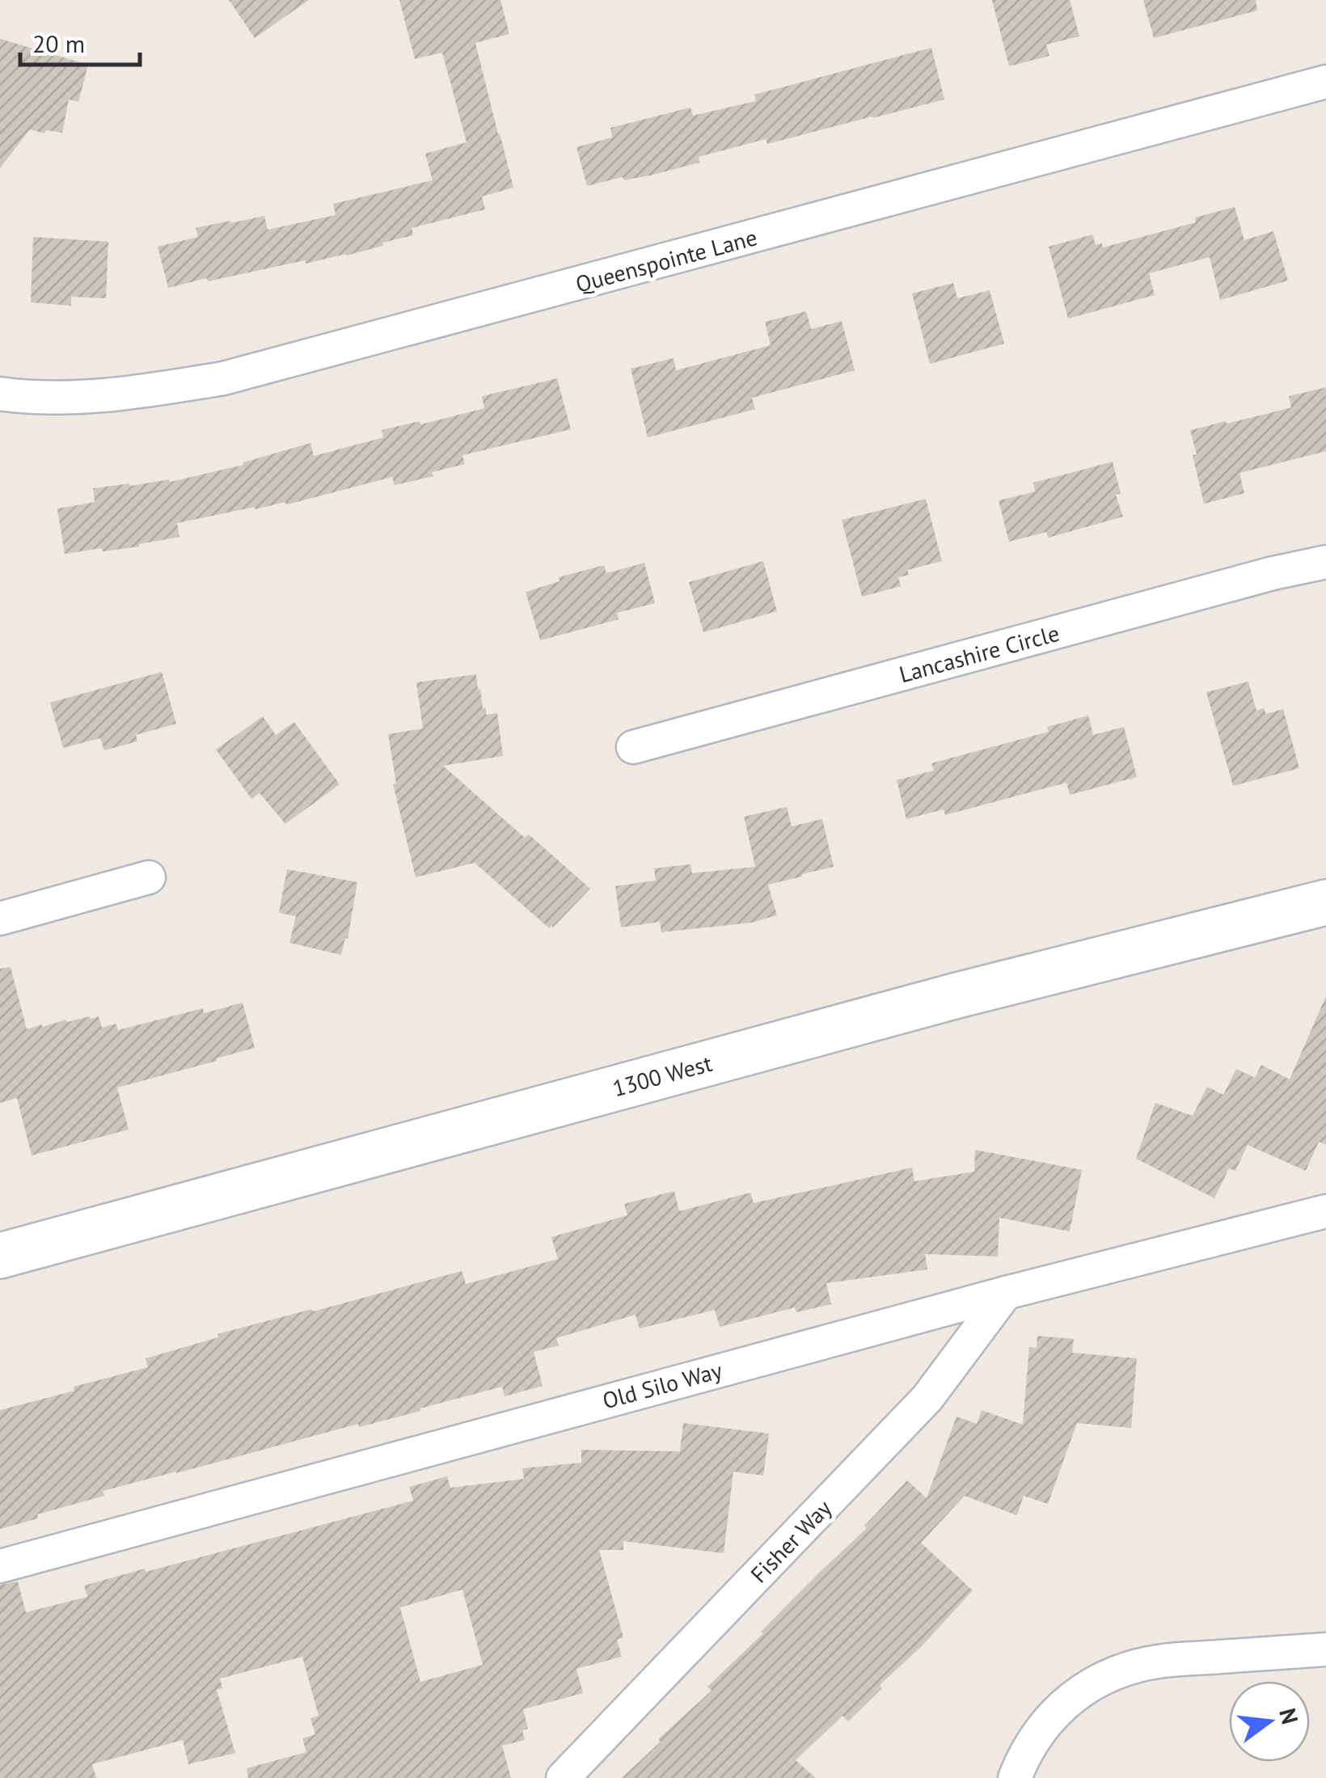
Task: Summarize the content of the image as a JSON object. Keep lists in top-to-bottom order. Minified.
{"streets":{"street":["Queenspointe Lane","Lancashire Circle","1300 West","Old Silo Way","Fisher Way"]},"crossings":[["Old Silo Way","Fisher Way"]],"scale_bar":"20 m","north":"right"}
